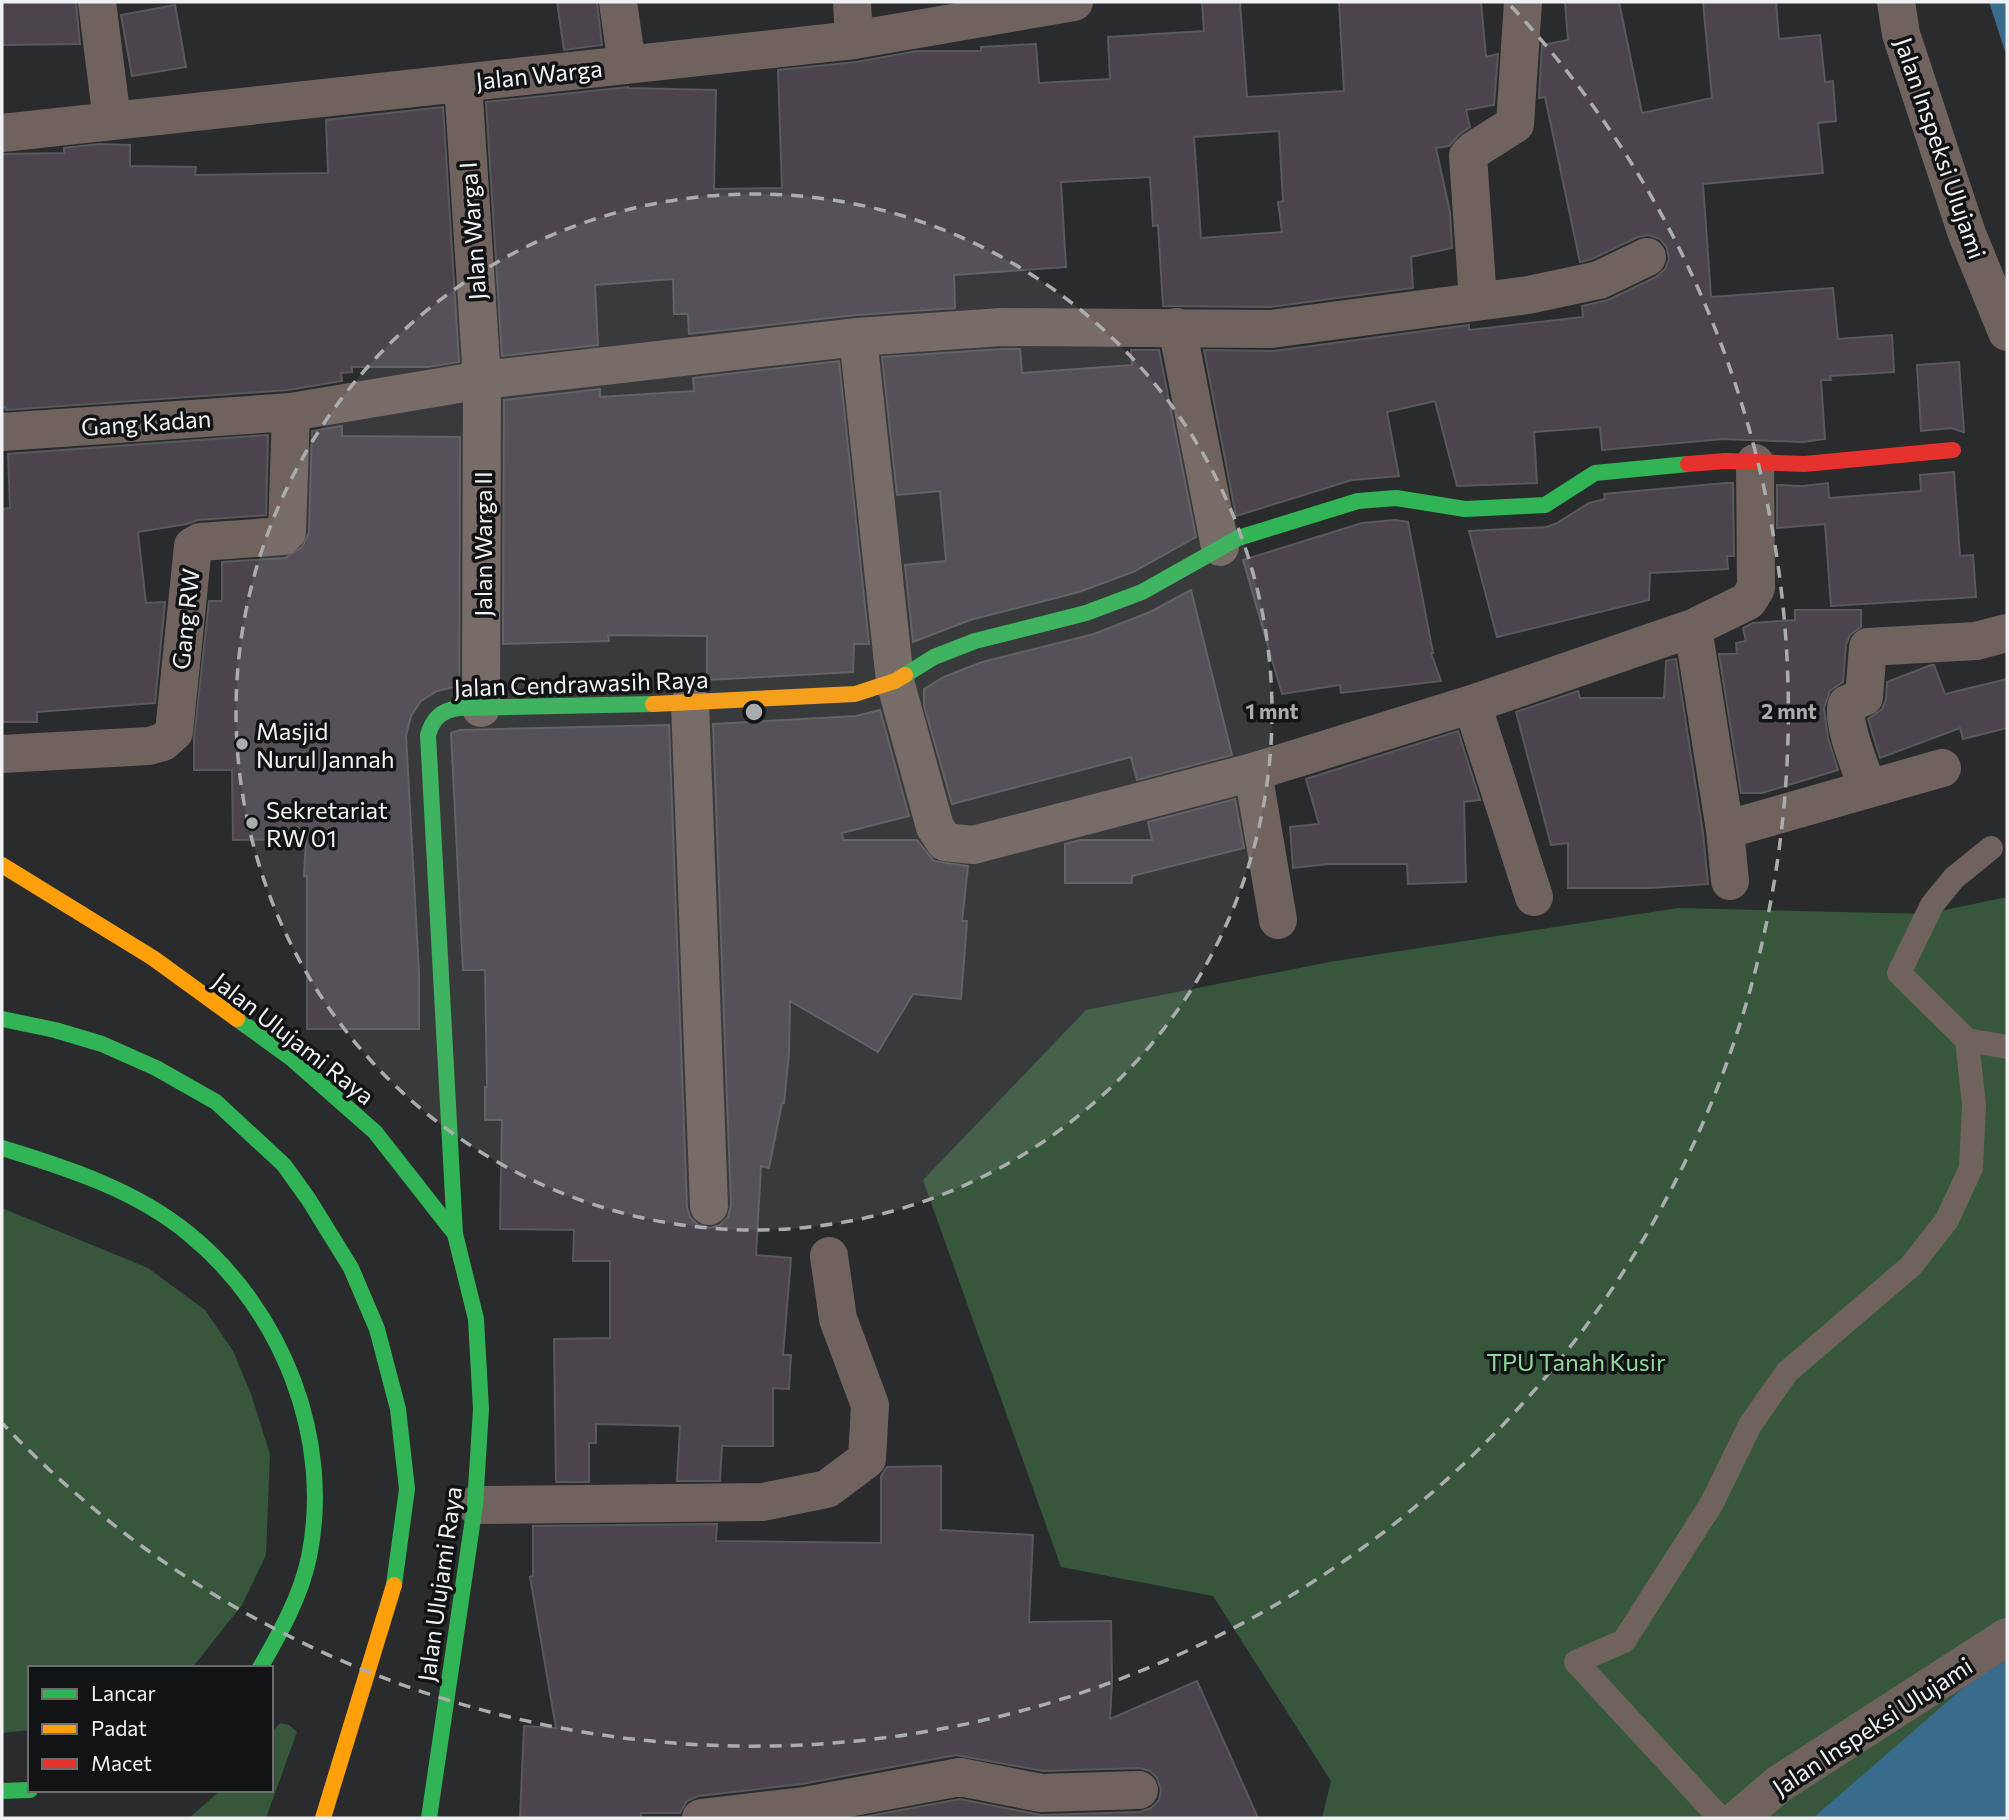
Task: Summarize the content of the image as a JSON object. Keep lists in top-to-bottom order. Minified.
{"streets":{"main road":["Jalan Cendrawasih Raya","Jalan Ulujami Raya"],"street":["Jalan Warga","Jalan Inspeksi Ulujami","Jalan Warga I","Gang Kadan","Jalan Warga II","Gang RW"]},"crossings":[["Jalan Warga","Jalan Warga I"],["Jalan Warga I","Gang Kadan"],["Jalan Warga I","Jalan Warga II"],["Gang Kadan","Jalan Warga II"],["Gang Kadan","Gang RW"],["Jalan Warga II","Jalan Cendrawasih Raya"],["Jalan Cendrawasih Raya","Jalan Ulujami Raya"]],"parks":["TPU Tanah Kusir"],"places":["Masjid Nurul Jannah","Sekretariat RW 01"],"legend":["Lancar","Padat","Macet"],"rings":["1 mnt","2 mnt"]}
